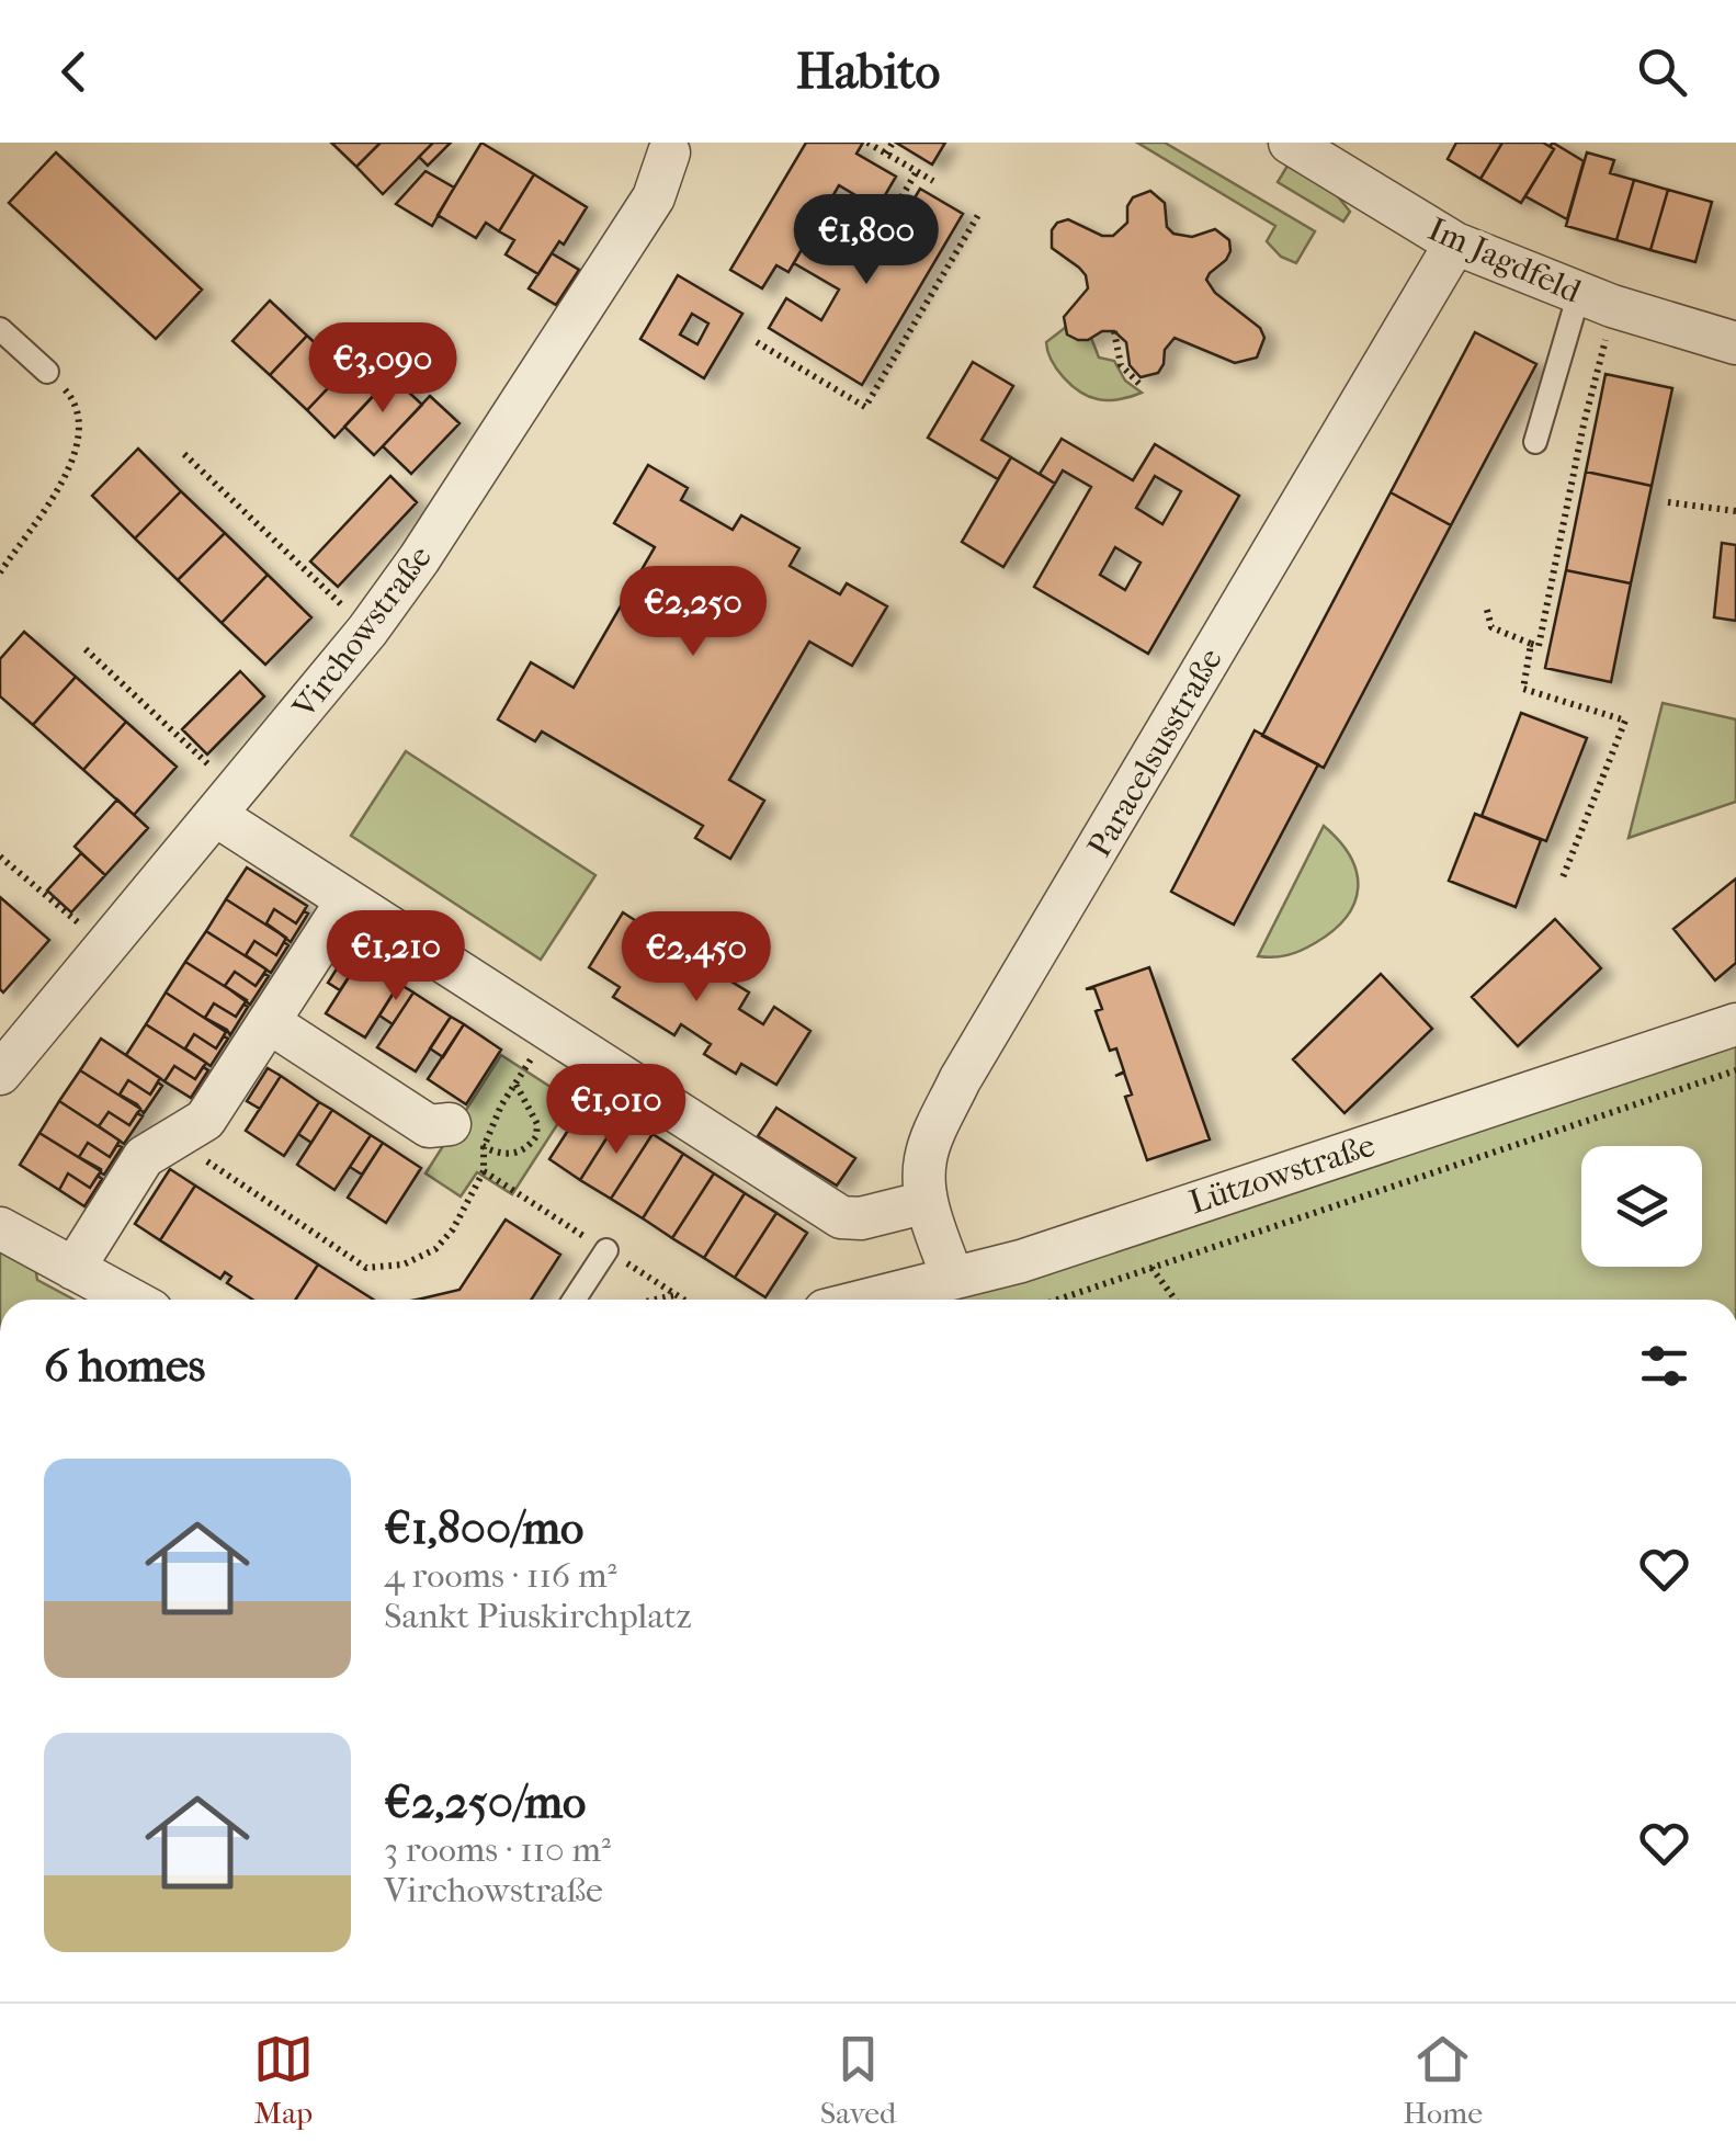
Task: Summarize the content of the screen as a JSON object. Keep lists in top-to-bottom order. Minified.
{"streets":{"street":["Im Jagdfeld","Virchowstraße","Paracelsusstraße","Lützowstraße"]},"crossings":[["Im Jagdfeld","Paracelsusstraße"],["Paracelsusstraße","Lützowstraße"]],"page":{"header":"Habito","price":["€1,800","€3,090","€2,250","€1,210","€2,450","€1,010"],"heading":"6 homes","list":[{"name":"€1,800/mo","note":"4 rooms · 116 m² · Sankt Piuskirchplatz"},{"name":"€2,250/mo","note":"3 rooms · 110 m² · Virchowstraße"}],"tabs":["Map","Saved","Home"]}}
